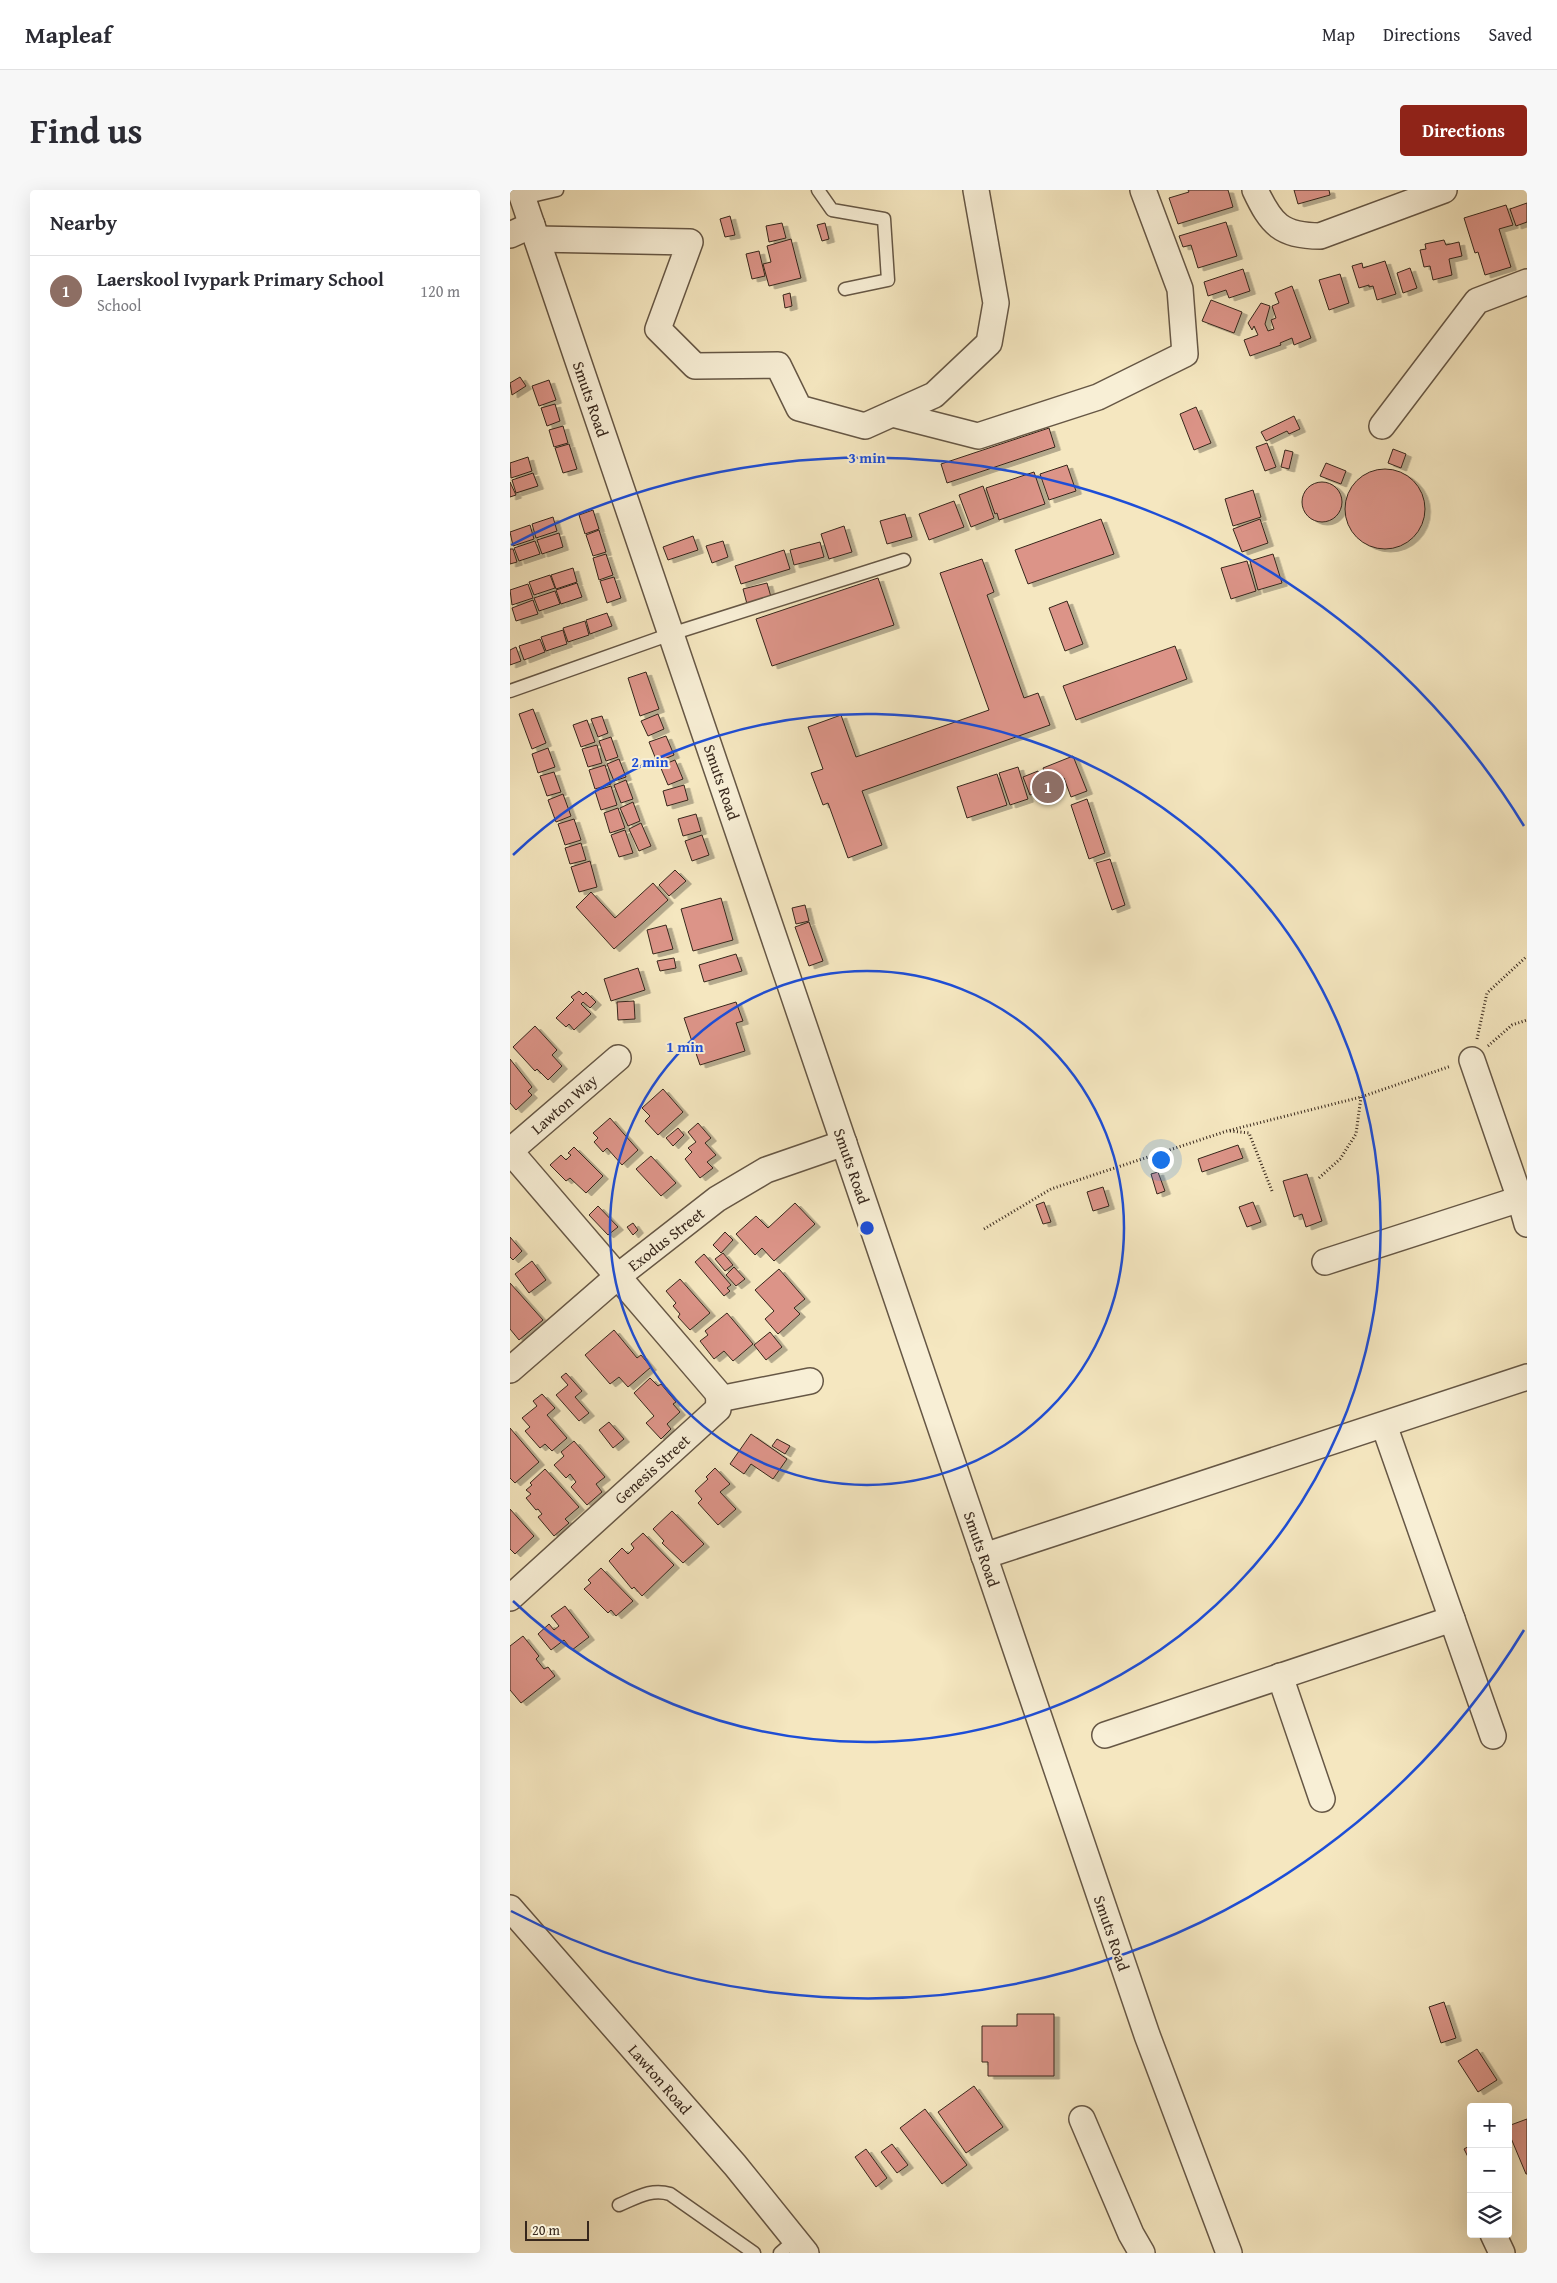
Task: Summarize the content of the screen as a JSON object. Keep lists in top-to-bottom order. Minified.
{"streets":{"street":["Smuts Road","Lawton Way","Exodus Street","Genesis Street","Lawton Road"]},"crossings":[["Smuts Road","Exodus Street"]],"scale_bar":"20 m","page":{"header":"Mapleaf","nav":["Map","Directions","Saved"],"title":"Find us","buttons":"Directions","heading":"Nearby","list":[{"mark":"1","name":"Laerskool Ivypark Primary School","note":"School","value":"120 m"}],"pins":"1","map_buttons":["+","−"],"scale":"20 m"},"rings":["3 min","2 min","1 min"]}
